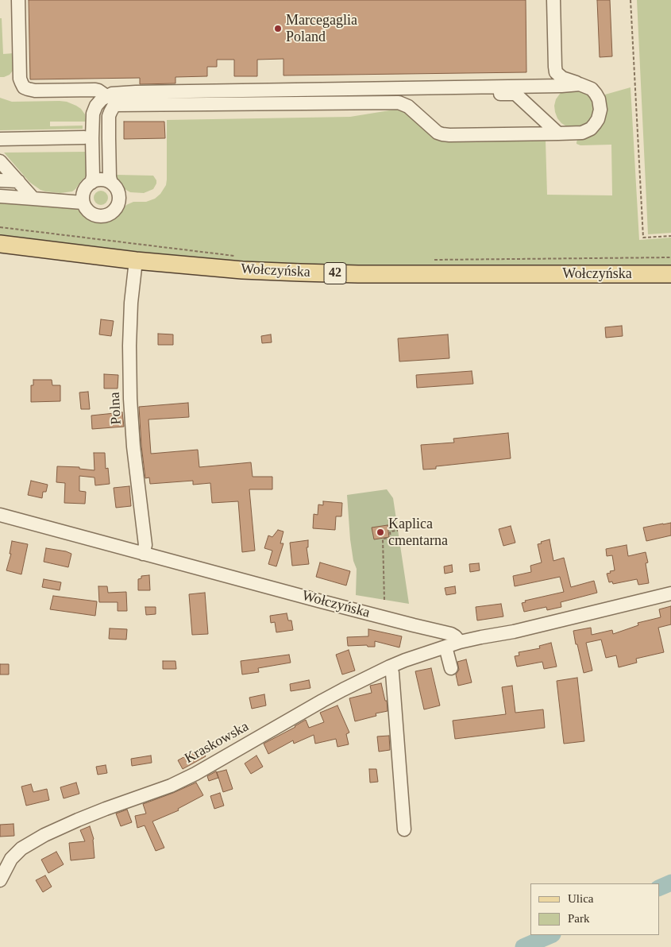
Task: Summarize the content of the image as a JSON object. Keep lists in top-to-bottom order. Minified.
{"streets":{"main road":["Wołczyńska","42"],"street":["Polna","Kraskowska"]},"crossings":[["Wołczyńska","Polna"],["Wołczyńska","Kraskowska"]],"places":["Marcegaglia Poland","Kaplica cmentarna"],"legend":["Ulica","Park"]}
